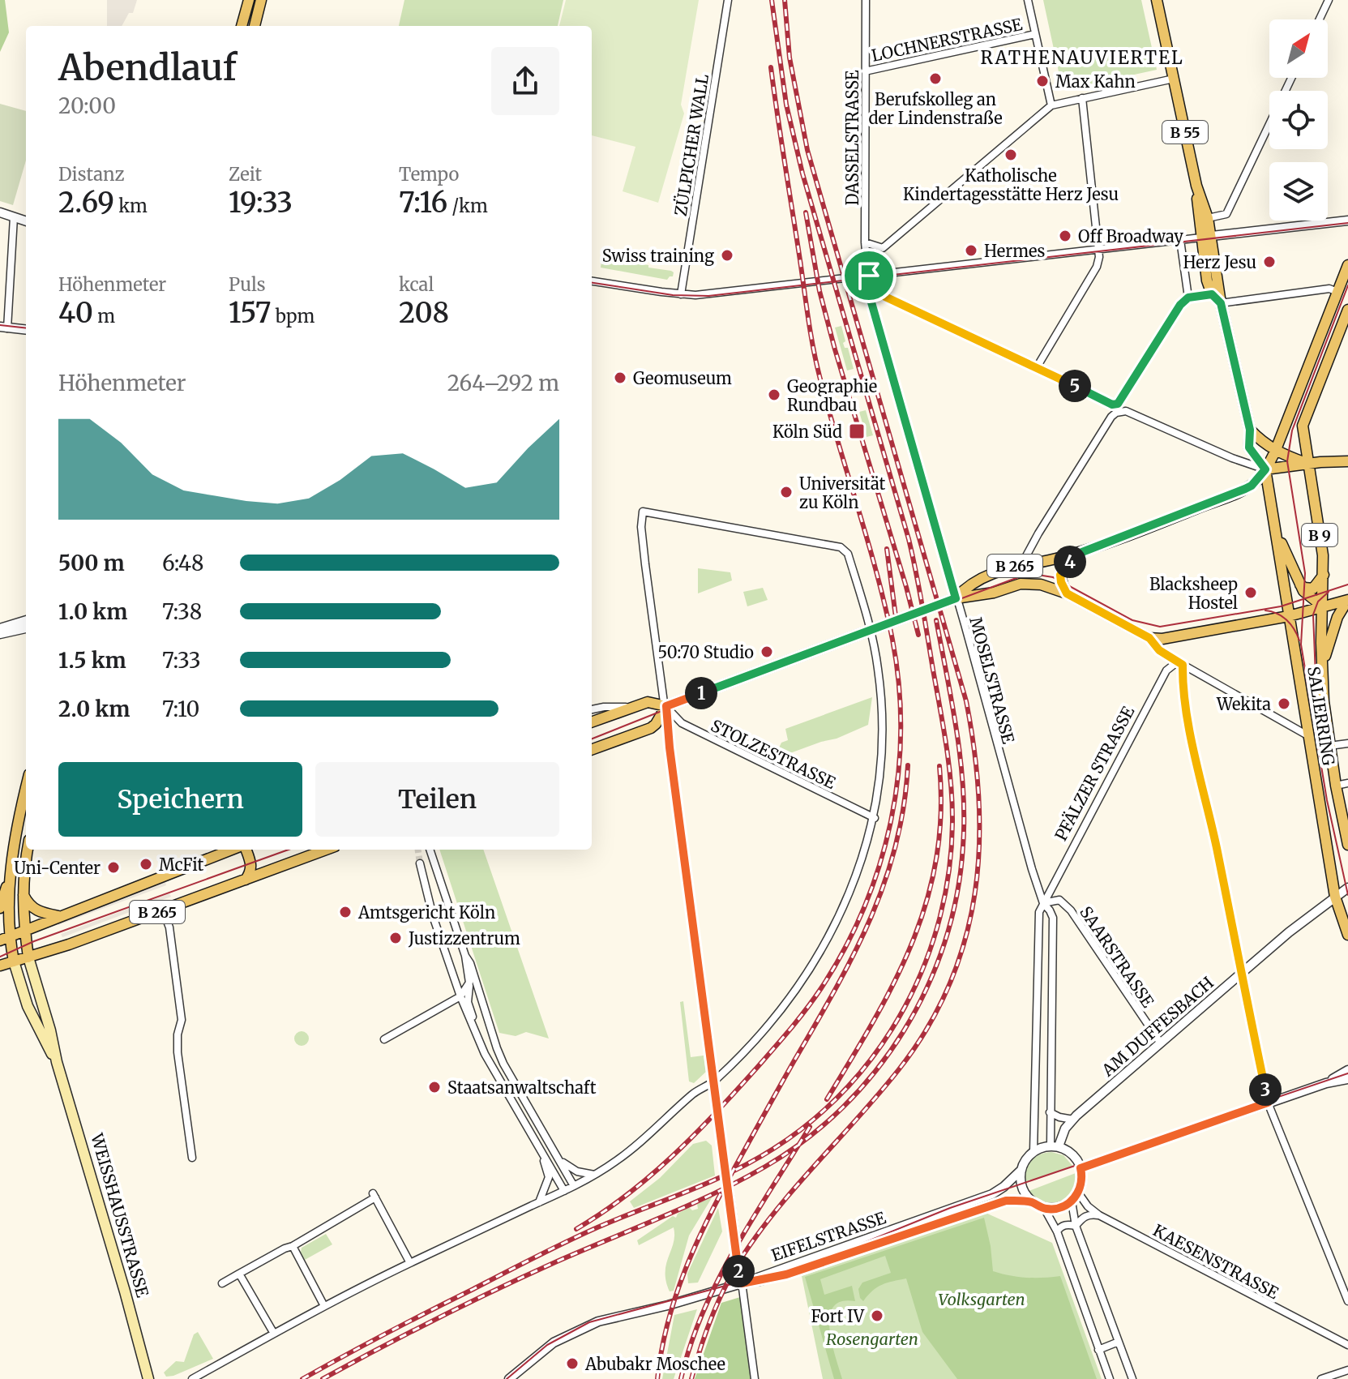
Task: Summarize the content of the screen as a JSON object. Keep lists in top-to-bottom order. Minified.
{"streets":{"main road":["B 55","B 9","B 265","SALIERRING","WEISSHAUSSTRASSE"],"street":["LOCHNERSTRASSE","DASSELSTRASSE","ZÜLPICHER WALL","MOSELSTRASSE","STOLZESTRASSE","PFÄLZER STRASSE","SAARSTRASSE","AM DUFFESBACH","EIFELSTRASSE","KAESENSTRASSE"]},"crossings":[["LOCHNERSTRASSE","DASSELSTRASSE"],["B 55","B 9"],["B 55","B 265"],["DASSELSTRASSE","MOSELSTRASSE"],["B 9","B 265"],["B 9","SALIERRING"],["B 265","MOSELSTRASSE"],["B 265","STOLZESTRASSE"],["B 265","WEISSHAUSSTRASSE"],["MOSELSTRASSE","PFÄLZER STRASSE"],["MOSELSTRASSE","SAARSTRASSE"],["SALIERRING","AM DUFFESBACH"],["PFÄLZER STRASSE","SAARSTRASSE"],["PFÄLZER STRASSE","AM DUFFESBACH"],["PFÄLZER STRASSE","EIFELSTRASSE"],["PFÄLZER STRASSE","KAESENSTRASSE"],["SAARSTRASSE","AM DUFFESBACH"],["AM DUFFESBACH","EIFELSTRASSE"],["AM DUFFESBACH","KAESENSTRASSE"],["EIFELSTRASSE","KAESENSTRASSE"]],"districts":["RATHENAUVIERTEL"],"parks":["Volksgarten","Rosengarten"],"places":{"other":["Berufskolleg an der Lindenstraße","Max Kahn","Katholische Kindertagesstätte Herz Jesu","Off Broadway","Hermes","Swiss training","Herz Jesu","Geomuseum","Geographie Rundbau","Universität zu Köln","Blacksheep Hostel","50:70 Studio","Wekita","McFit","Uni-Center","Amtsgericht Köln","Justizzentrum","Staatsanwaltschaft","Fort IV","Abubakr Moschee"],"transit":["Köln Süd"]},"north":"top right","page":{"heading":["Abendlauf","20:00"],"stats":[["Distanz","2.69 km"],["Zeit","19:33"],["Tempo","7:16 /km"],["Höhenmeter","40 m"],["Puls","157 bpm"],["kcal","208"]],"chart":["Höhenmeter","264–292 m"],"pins":["5","4","1","3","2"],"list":[{"name":"500 m","note":"6:48"},{"name":"1.0 km","note":"7:38"},{"name":"1.5 km","note":"7:33"},{"name":"2.0 km","note":"7:10"}],"buttons":["Speichern","Teilen"]}}
